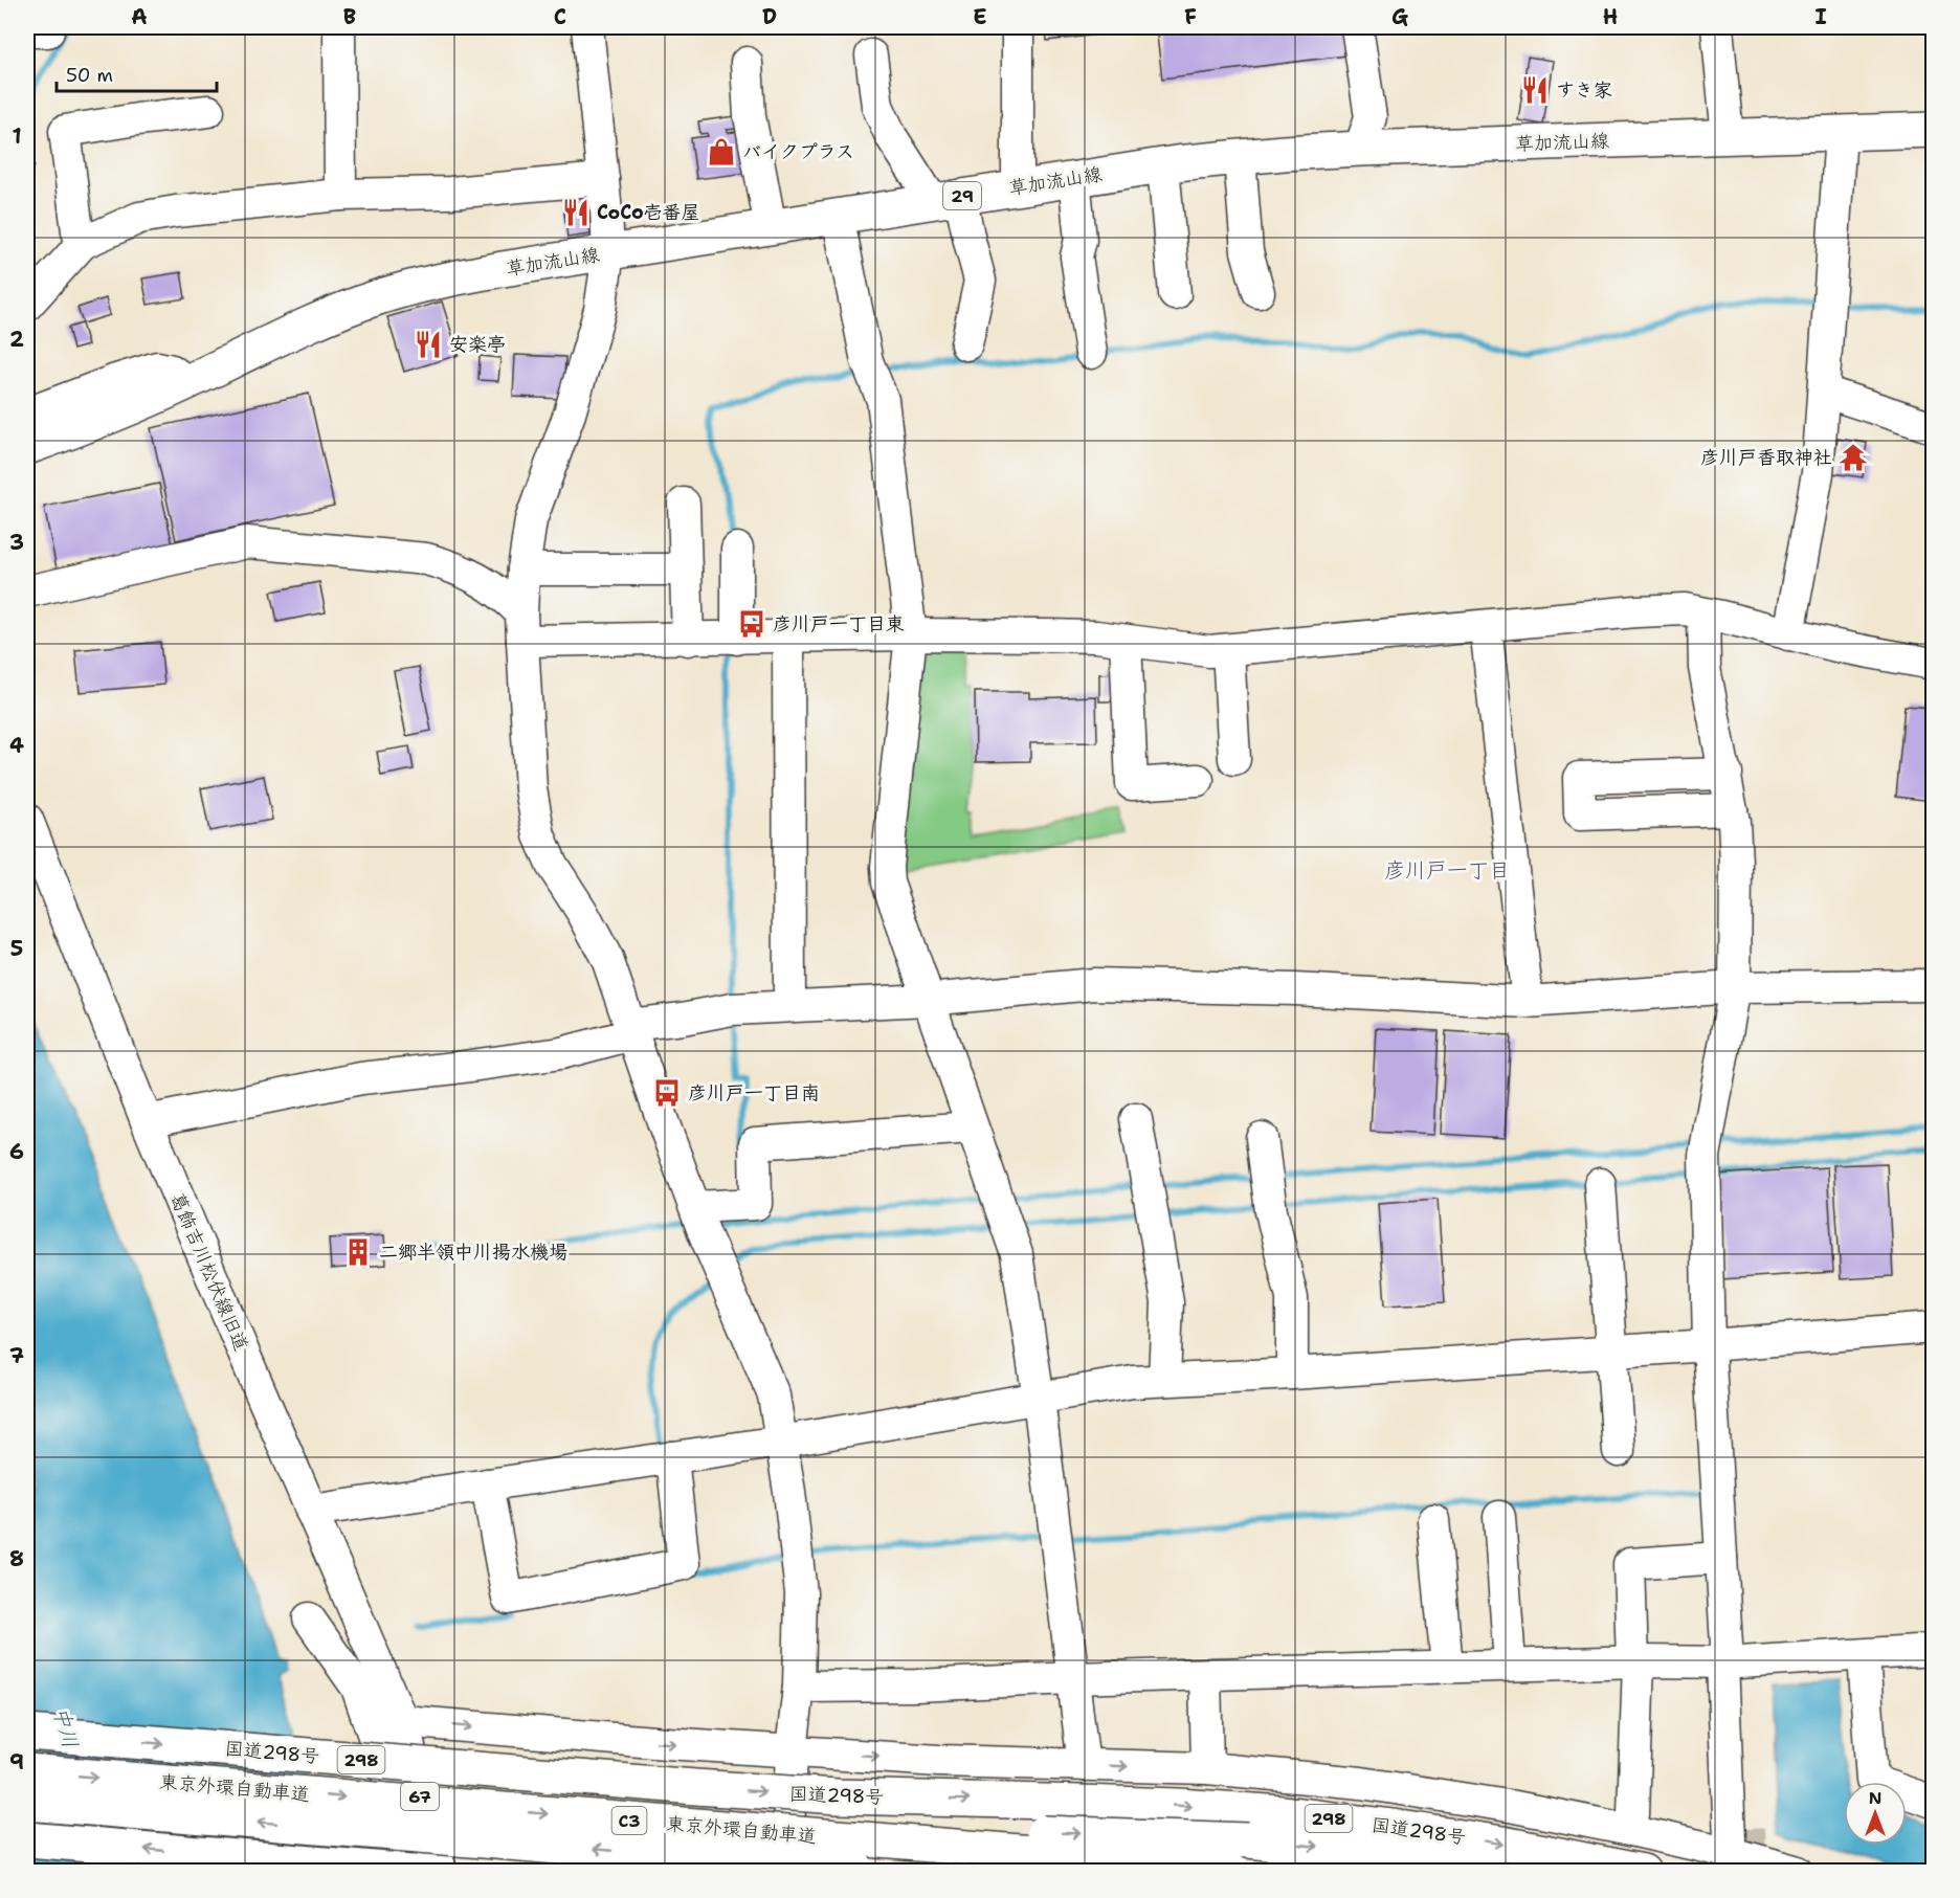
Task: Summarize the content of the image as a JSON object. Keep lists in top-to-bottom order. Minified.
{"streets":{"main road":["草加流山線","29","国道298号","298","東京外環自動車道","67","C3"],"street":["葛飾吉川松伏線旧道"]},"crossings":[["葛飾吉川松伏線旧道","67"],["298","東京外環自動車道"]],"districts":["彦川戸一丁目"],"water":["中川"],"places":{"restaurant":["すき家","CoCo壱番屋","安楽亭"],"shop":["バイクプラス"],"temple":["彦川戸香取神社"],"bus stop":["彦川戸一丁目東","彦川戸一丁目南"],"building":["二郷半領中川揚水機場"]},"scale_bar":"50 m","north":"top","grid":{"columns":["A","B","C","D","E","F","G","H","I"],"rows":["1","2","3","4","5","6","7","8","9"]}}
